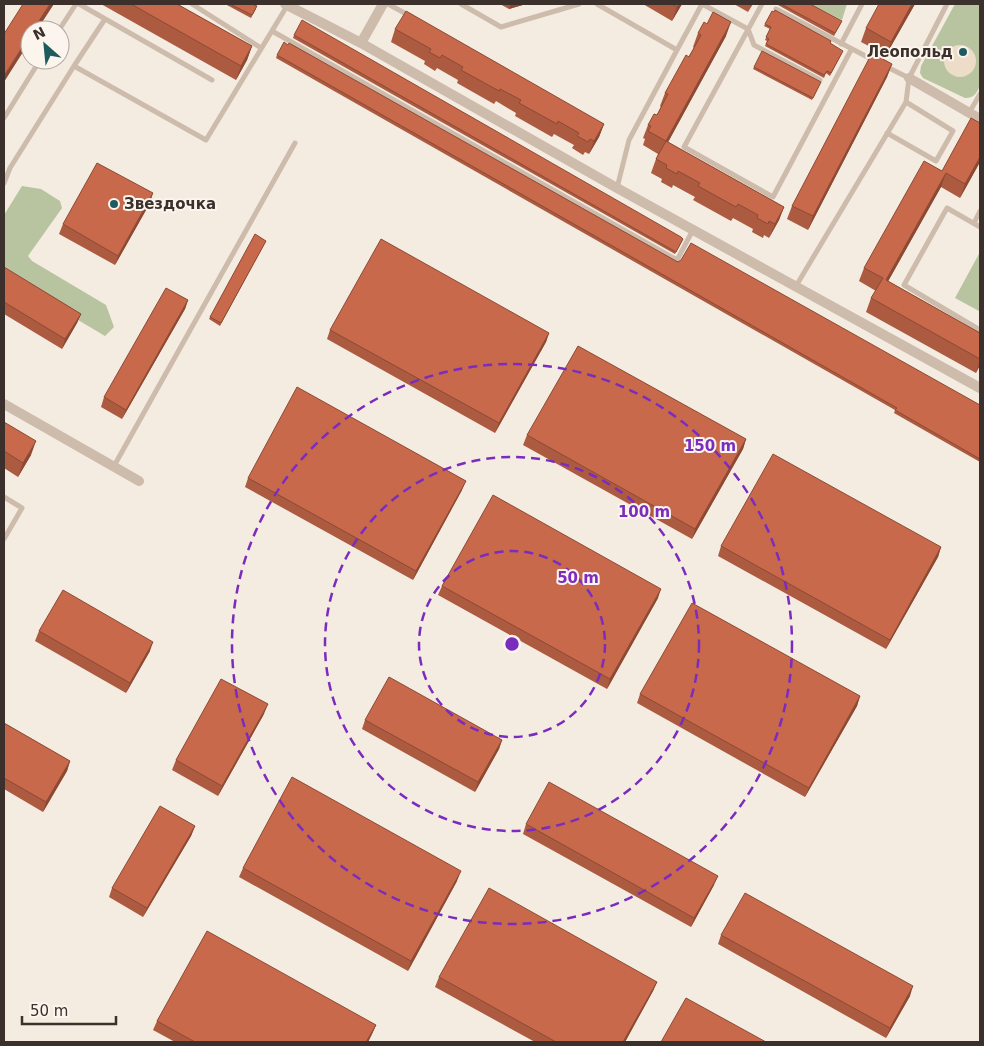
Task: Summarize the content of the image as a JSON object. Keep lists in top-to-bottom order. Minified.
{"places":["Леопольд","Звездочка"],"scale_bar":"50 m","north":"top left","rings":["150 m","100 m","50 m"]}
